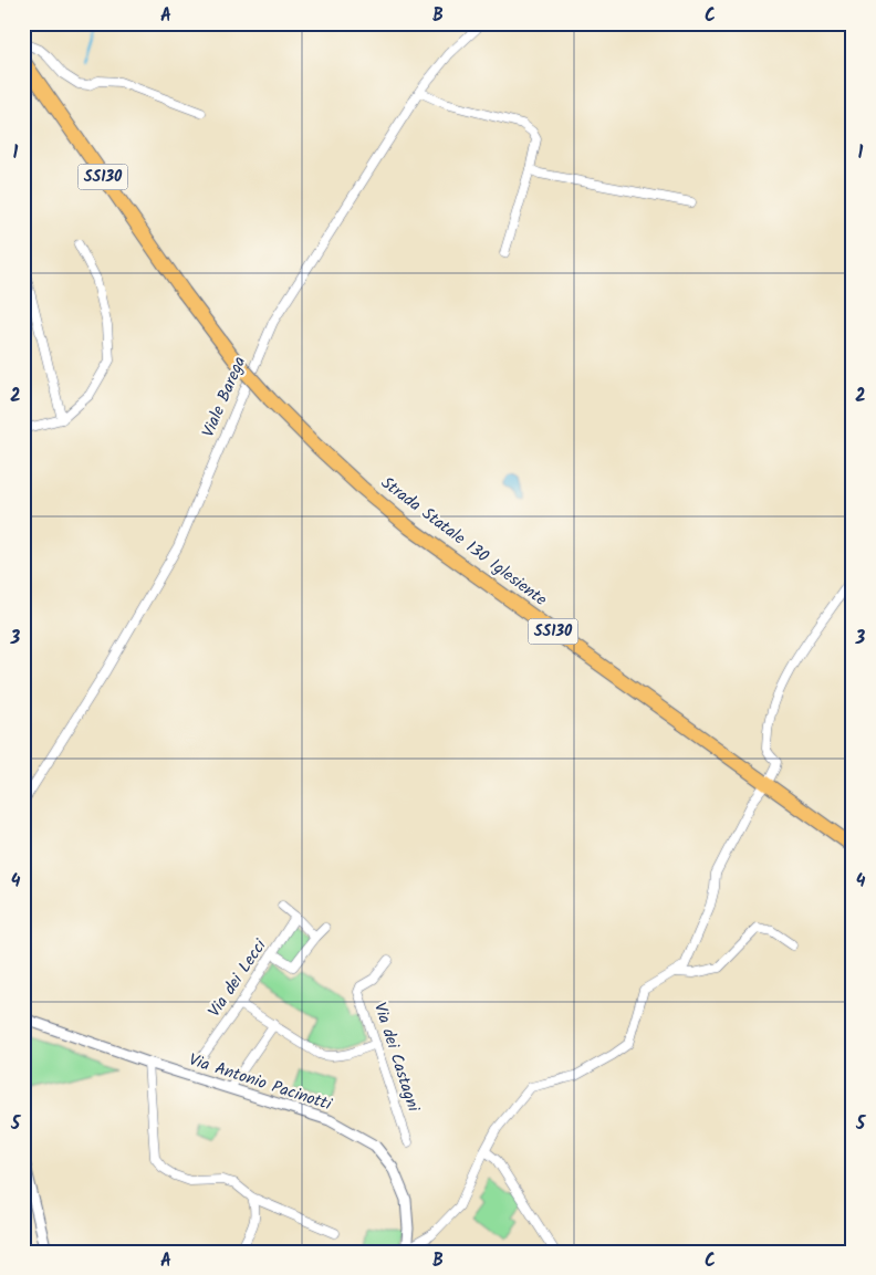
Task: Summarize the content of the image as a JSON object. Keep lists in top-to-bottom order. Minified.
{"streets":{"highway":["SS130","Strada Statale 130 Iglesiente"],"street":["Viale Barega","Via dei Lecci","Via dei Castagni","Via Antonio Pacinotti"]},"grid":{"columns":["A","B","C"],"rows":["1","2","3","4","5"]}}
